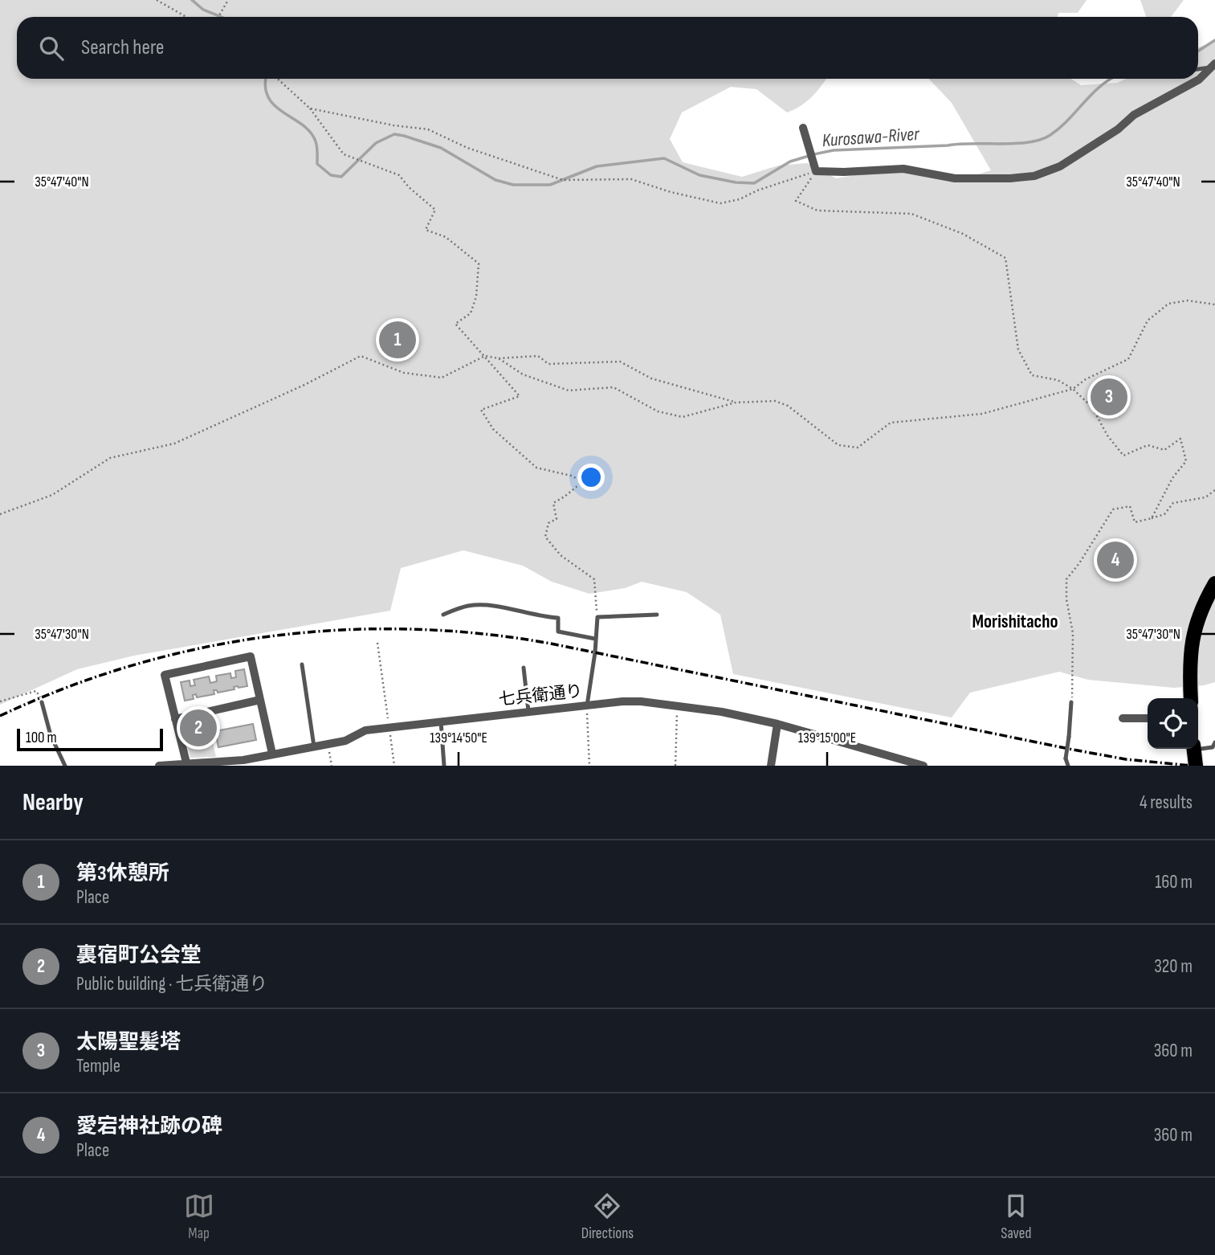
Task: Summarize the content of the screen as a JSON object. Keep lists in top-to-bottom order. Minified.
{"streets":{"street":["七兵衛通り"]},"districts":["Morishitacho"],"water":["Kurosawa-River"],"scale_bar":"100 m","page":{"search":"Search here","pins":["1","3","4","2"],"scale":"100 m","heading":["Nearby","4 results"],"list":[{"mark":"1","name":"第3休憩所","note":"Place","value":"160 m"},{"mark":"2","name":"裏宿町公会堂","note":"Public building · 七兵衛通り","value":"320 m"},{"mark":"3","name":"太陽聖髪塔","note":"Temple","value":"360 m"},{"mark":"4","name":"愛宕神社跡の碑","note":"Place","value":"360 m"}],"nav":["Map","Directions","Saved"]},"coordinates":["35°47'40\"N","35°47'30\"N","139°14'50\"E","139°15'00\"E"]}
